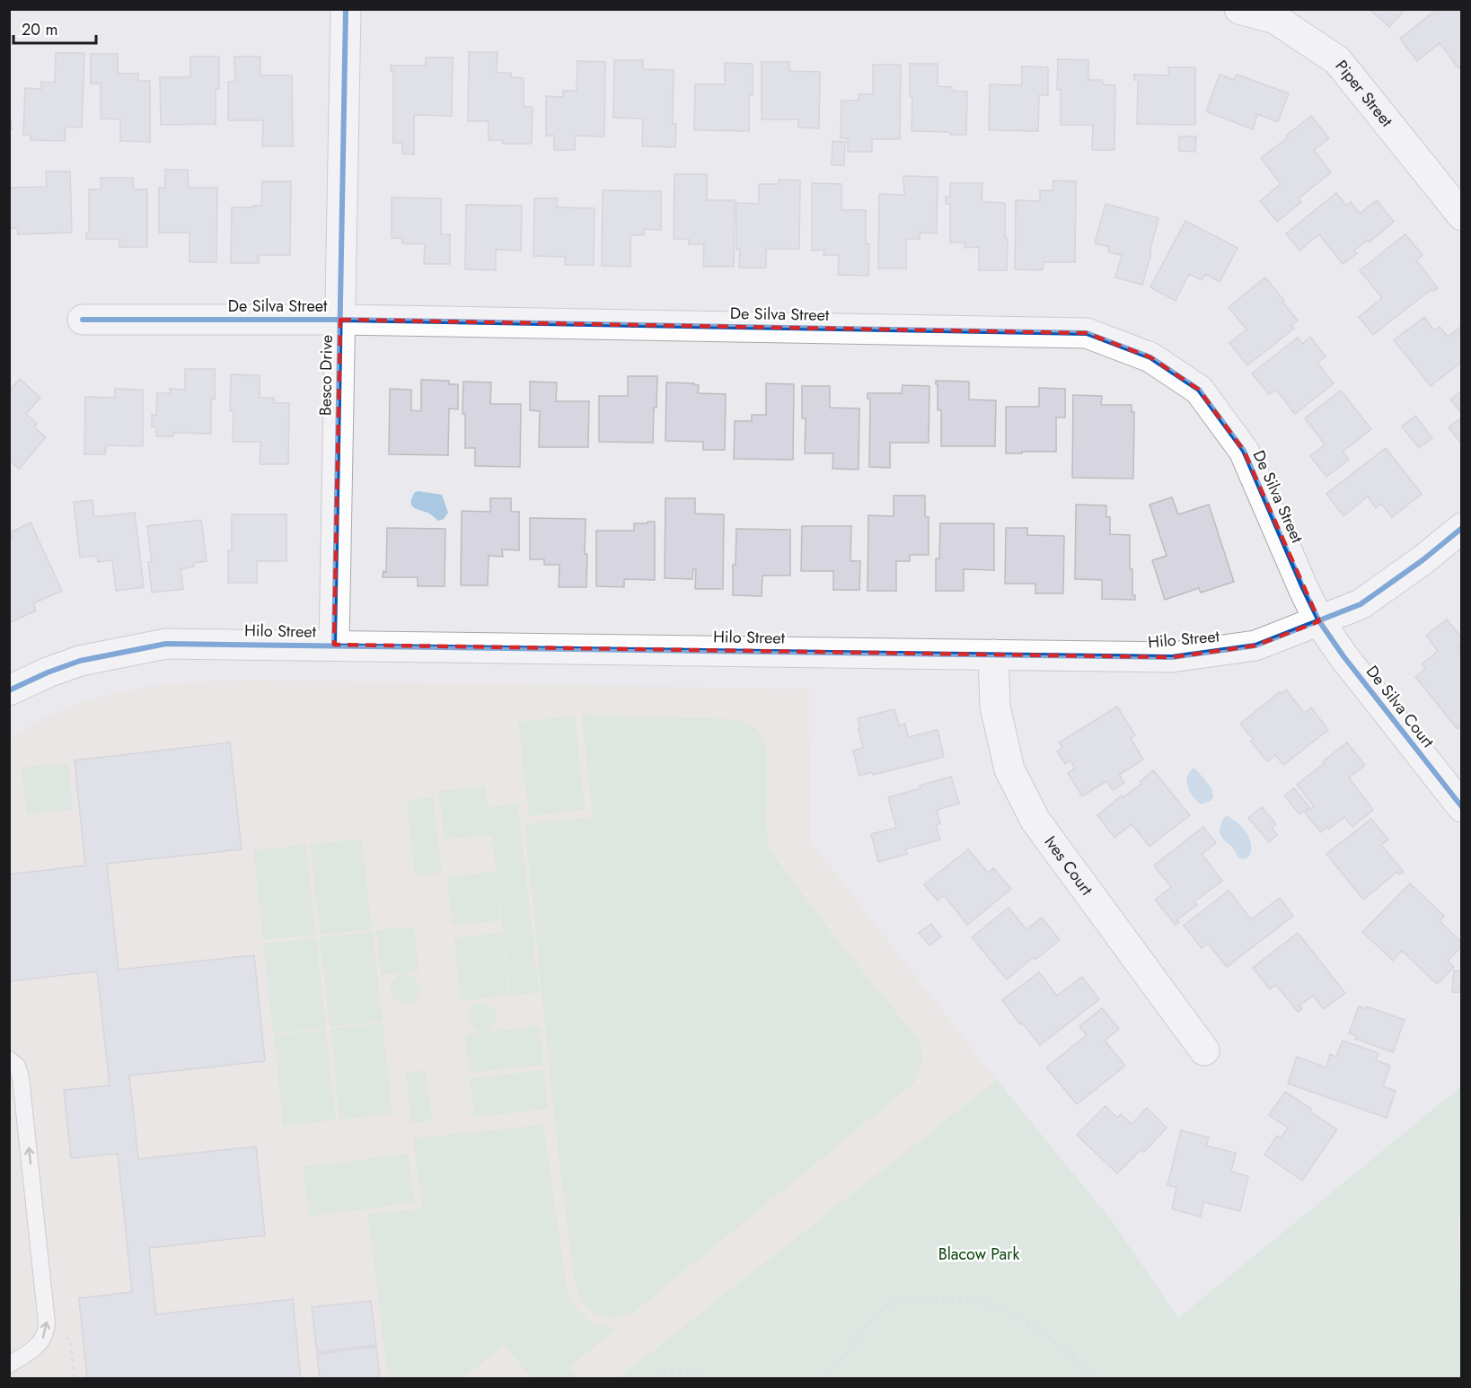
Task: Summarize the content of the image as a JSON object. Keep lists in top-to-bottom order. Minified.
{"streets":{"street":["Piper Street","De Silva Street","Besco Drive","Hilo Street","De Silva Court","Ives Court"]},"crossings":[["De Silva Street","Besco Drive"],["De Silva Street","Hilo Street"],["De Silva Street","De Silva Court"],["Besco Drive","Hilo Street"],["Hilo Street","De Silva Court"],["Hilo Street","Ives Court"]],"parks":["Blacow Park"],"scale_bar":"20 m"}
